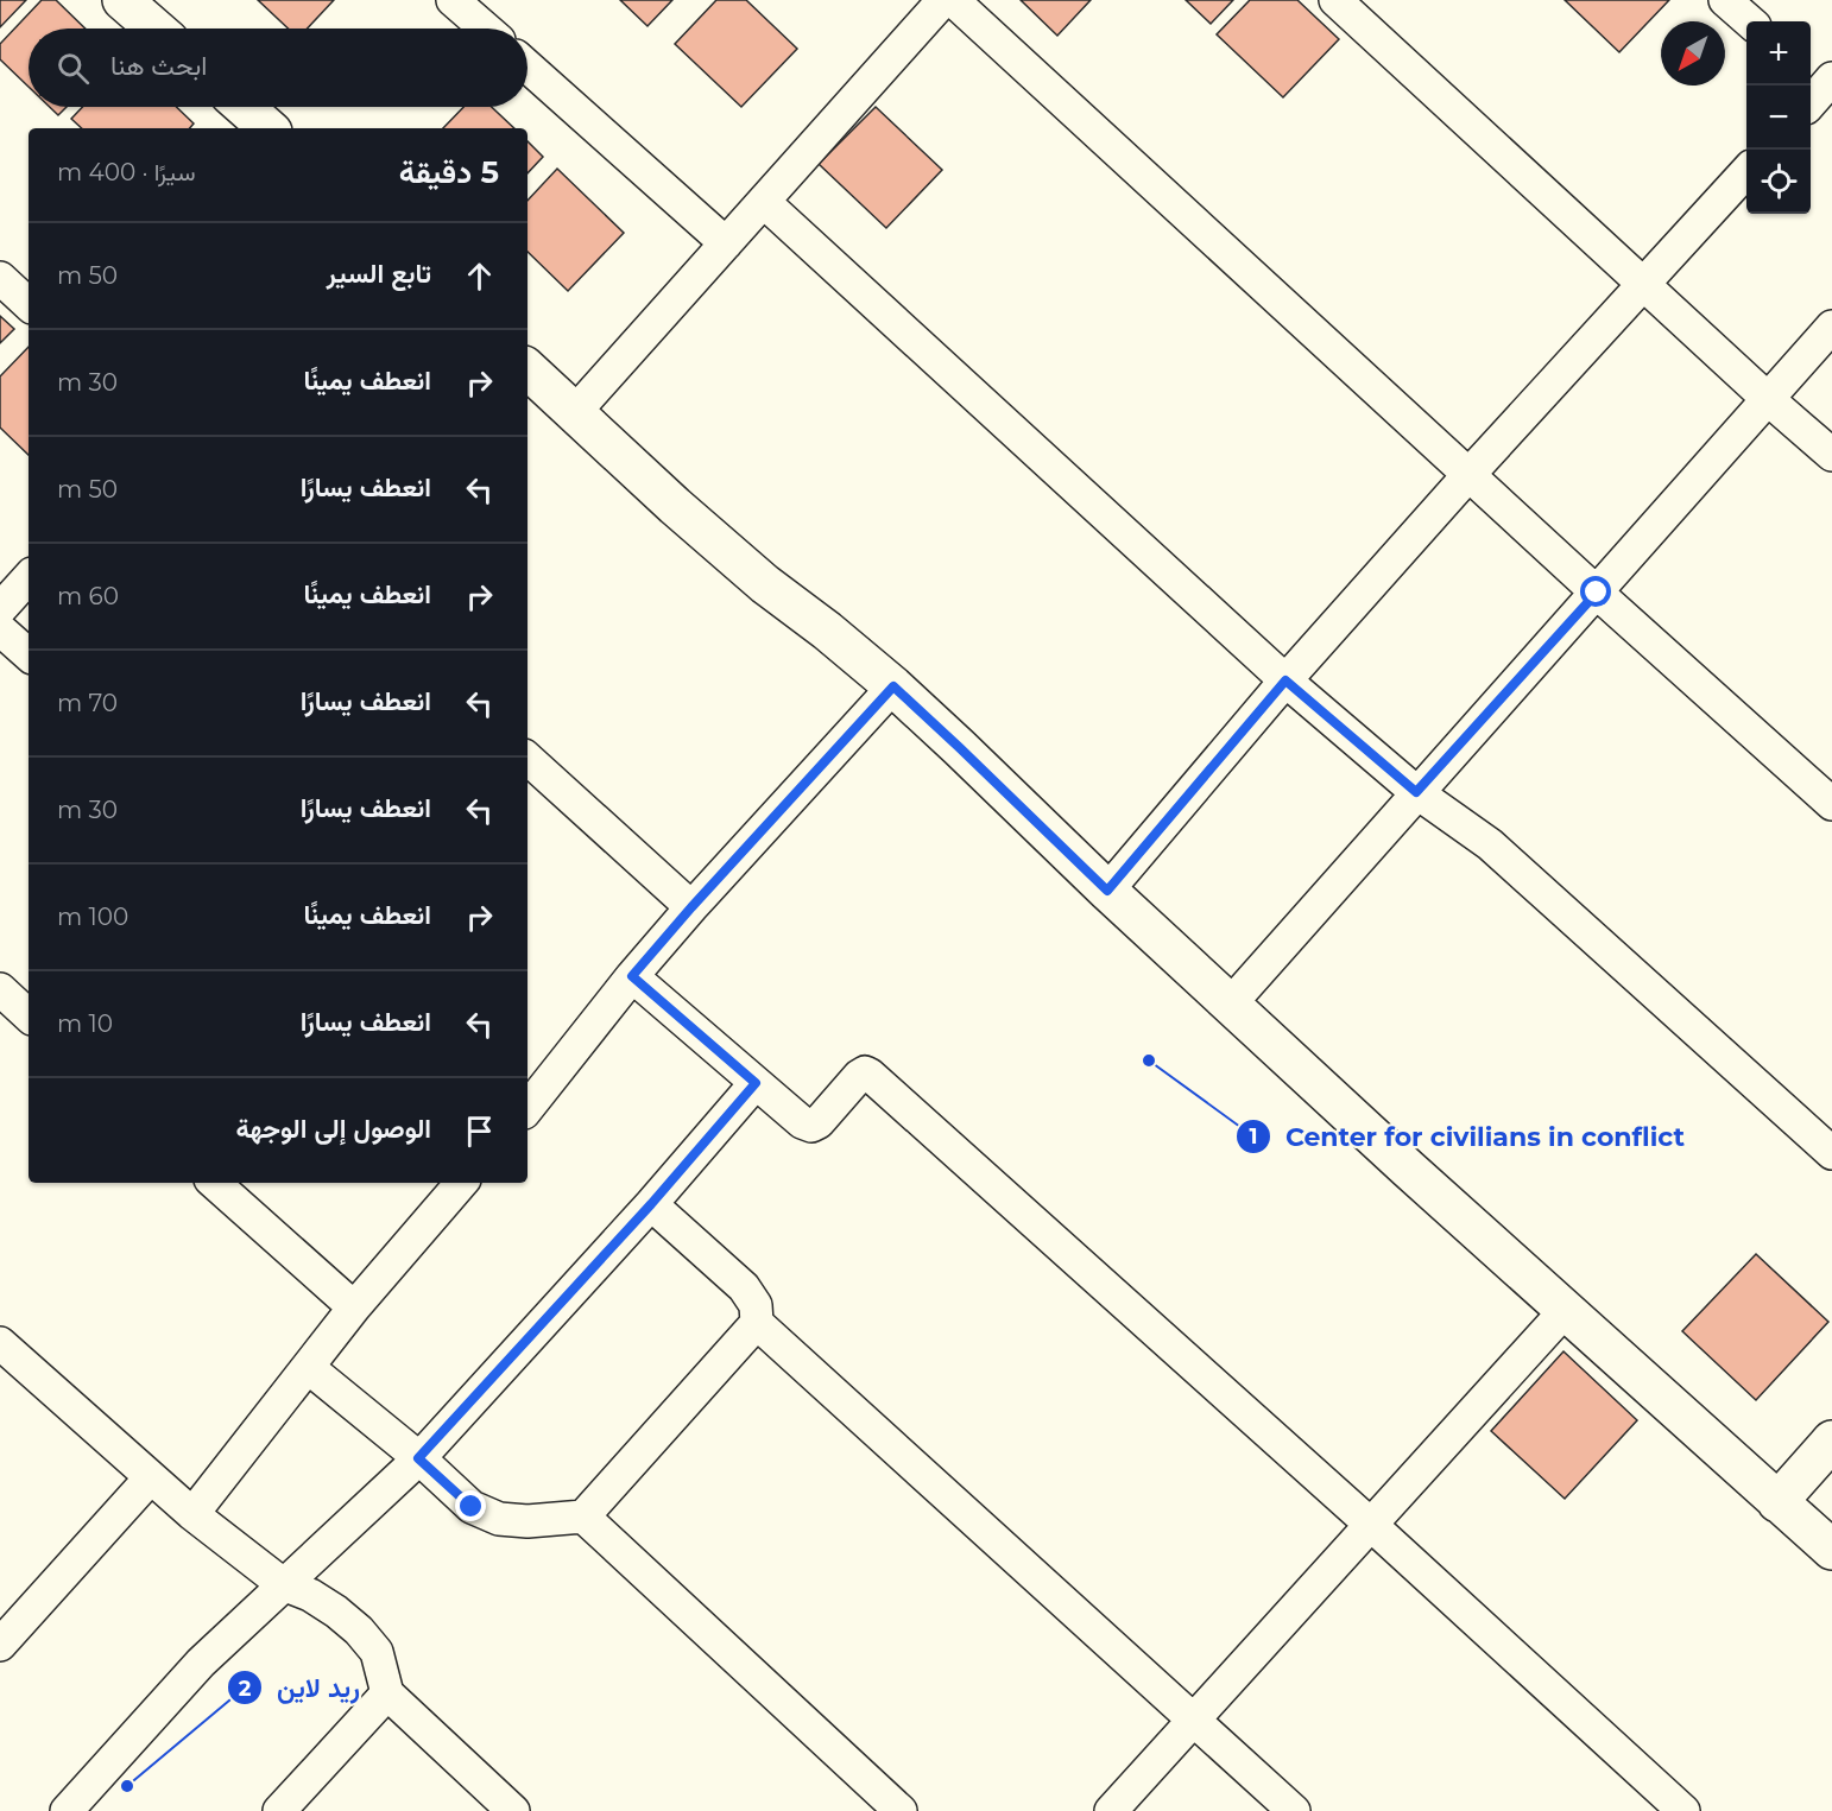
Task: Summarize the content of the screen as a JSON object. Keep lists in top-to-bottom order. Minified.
{"places":["Center for civilians in conflict","ريد لاين"],"north":"bottom left","page":{"map_buttons":["+","−"],"search":"ابحث هنا","heading":["5 دقيقة","سيرًا · 400 m"],"list":[["تابع السير","50 m"],["انعطف يمينًا","30 m"],["انعطف يسارًا","50 m"],["انعطف يمينًا","60 m"],["انعطف يسارًا","70 m"],["انعطف يسارًا","30 m"],["انعطف يمينًا","100 m"],["انعطف يسارًا","10 m"],"الوصول إلى الوجهة"]}}
